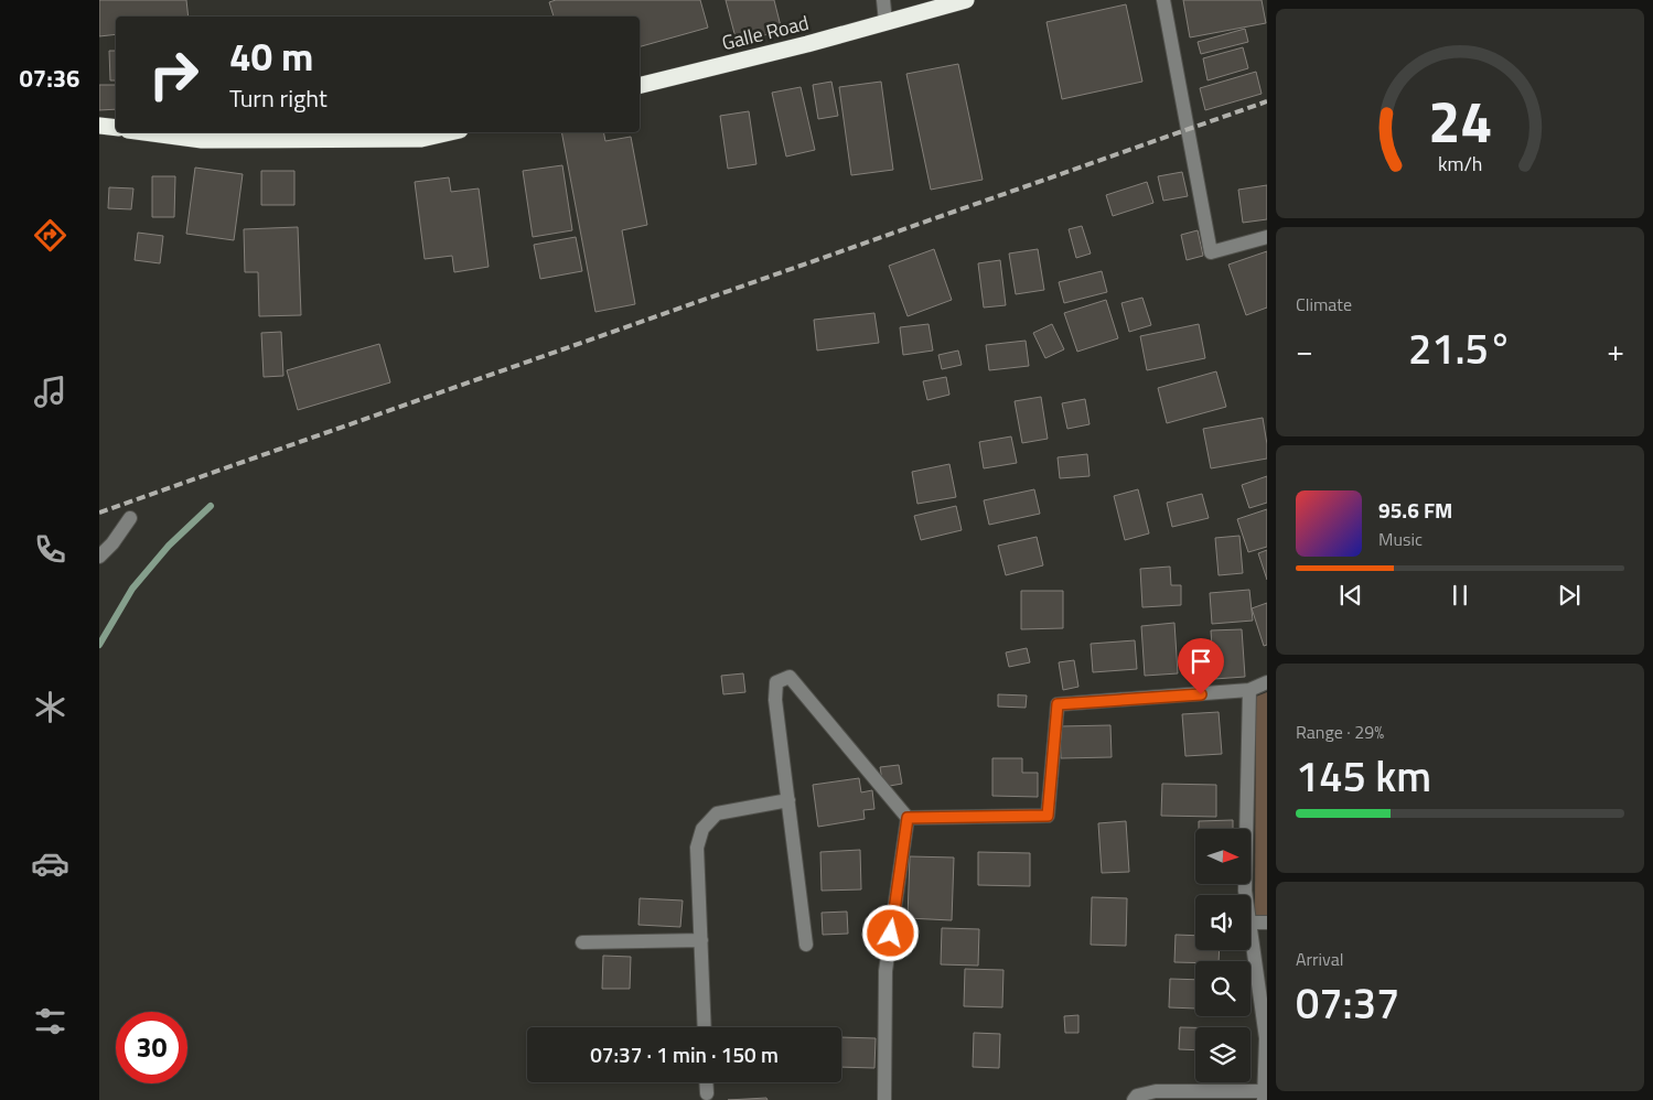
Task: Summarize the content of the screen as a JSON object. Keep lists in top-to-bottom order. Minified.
{"streets":{"highway":["Galle Road"]},"north":"right","page":{"tabs":"07:36","turn":["40 m","Turn right"],"tile":["Climate",["Range · 29%","145 km"],["Arrival","07:37"]],"heat":["−","21.5°","+"],"song":["95.6 FM","Music"],"limit":"30","trip":"07:37 · 1 min · 150 m","gauge":["24","km/h"]}}
